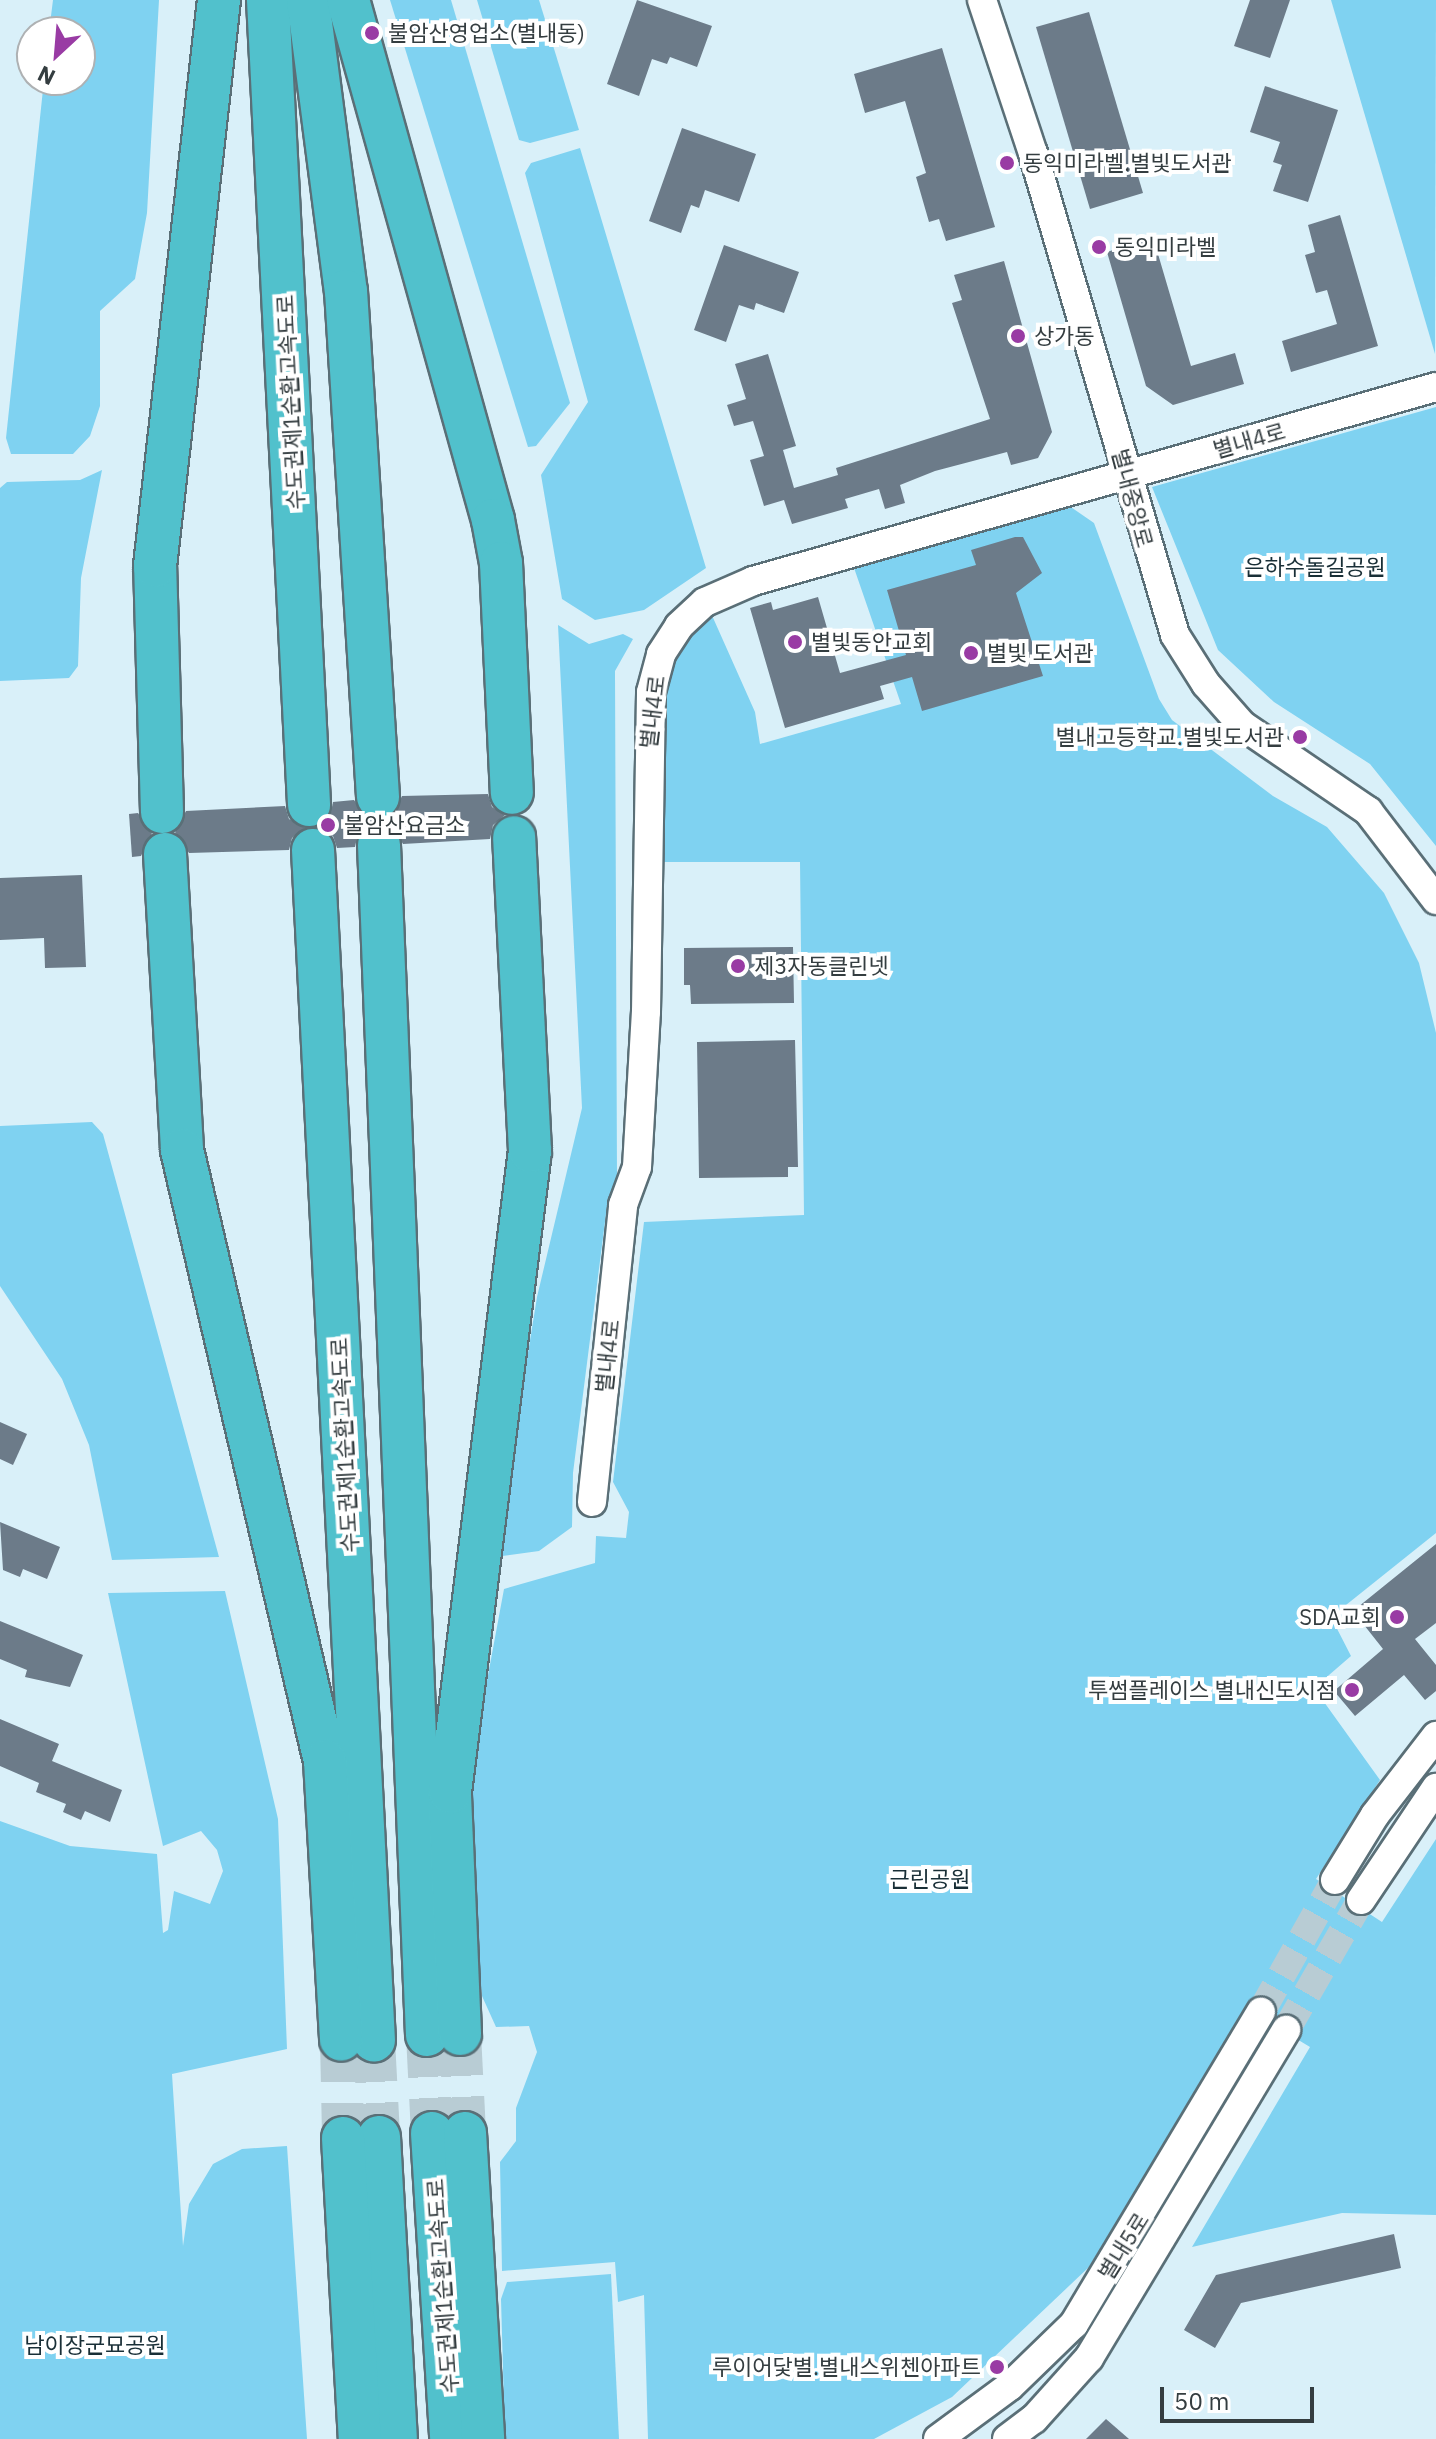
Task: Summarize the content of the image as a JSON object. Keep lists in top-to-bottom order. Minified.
{"streets":{"highway":["수도권제1순환고속도로"],"street":["별내4로","별내중앙로","별내5로"]},"crossings":[["별내4로","별내중앙로"]],"parks":["은하수돌길공원","근린공원","남이장군묘공원"],"places":["불암산영업소(별내동)","동익미라벨.별빛도서관","동익미라벨","상가동","별빛동안교회","별빛 도서관","별내고등학교.별빛도서관","불암산요금소","제3자동클린넷","SDA교회","투썸플레이스 별내신도시점","루이어닻별.별내스위첸아파트"],"scale_bar":"50 m","north":"bottom left"}
